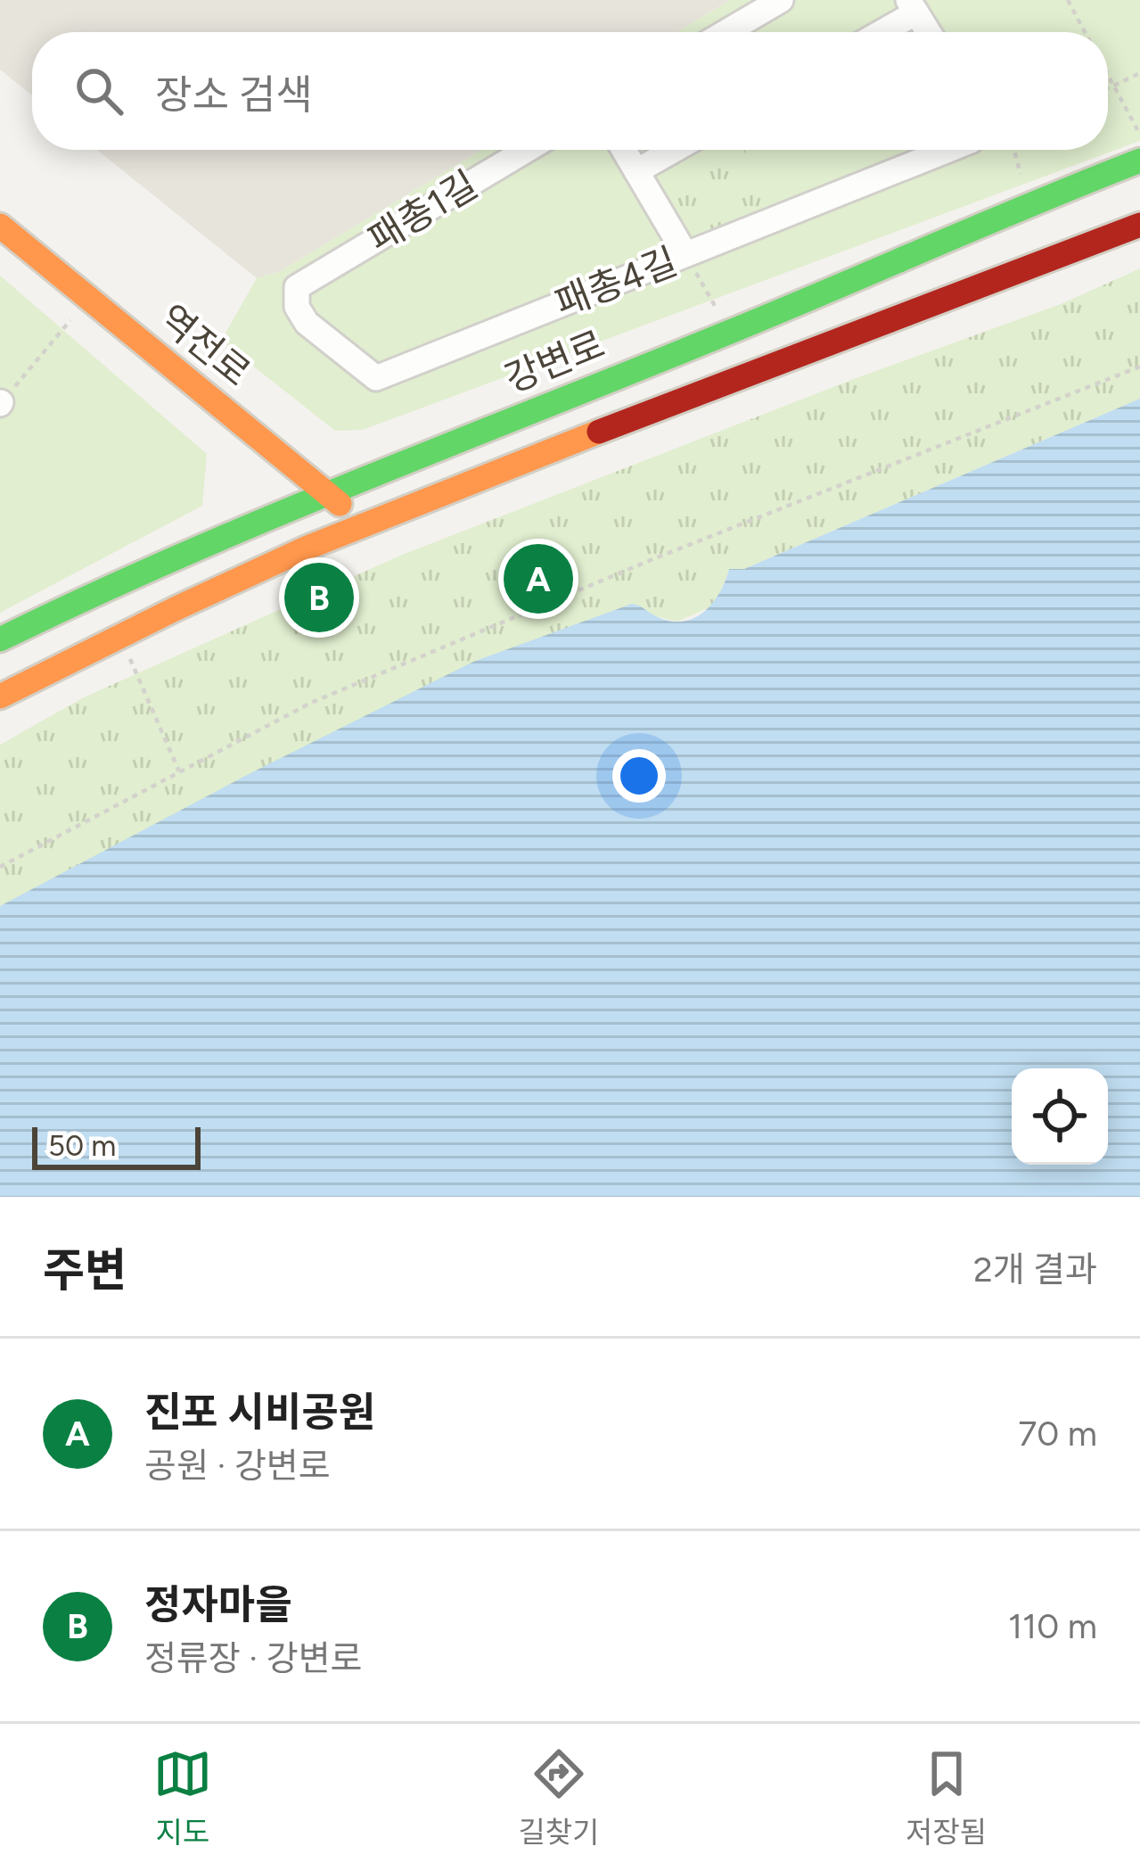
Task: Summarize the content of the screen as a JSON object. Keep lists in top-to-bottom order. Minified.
{"streets":{"street":["패총1길","패총4길","역전로","강변로"]},"crossings":[["패총1길","패총4길"],["역전로","강변로"]],"scale_bar":"50 m","page":{"search":"장소 검색","pins":["A","B"],"scale":"50 m","heading":["주변","2개 결과"],"list":[{"mark":"A","name":"진포 시비공원","note":"공원 · 강변로","value":"70 m"},{"mark":"B","name":"정자마을","note":"정류장 · 강변로","value":"110 m"}],"nav":["지도","길찾기","저장됨"]}}
